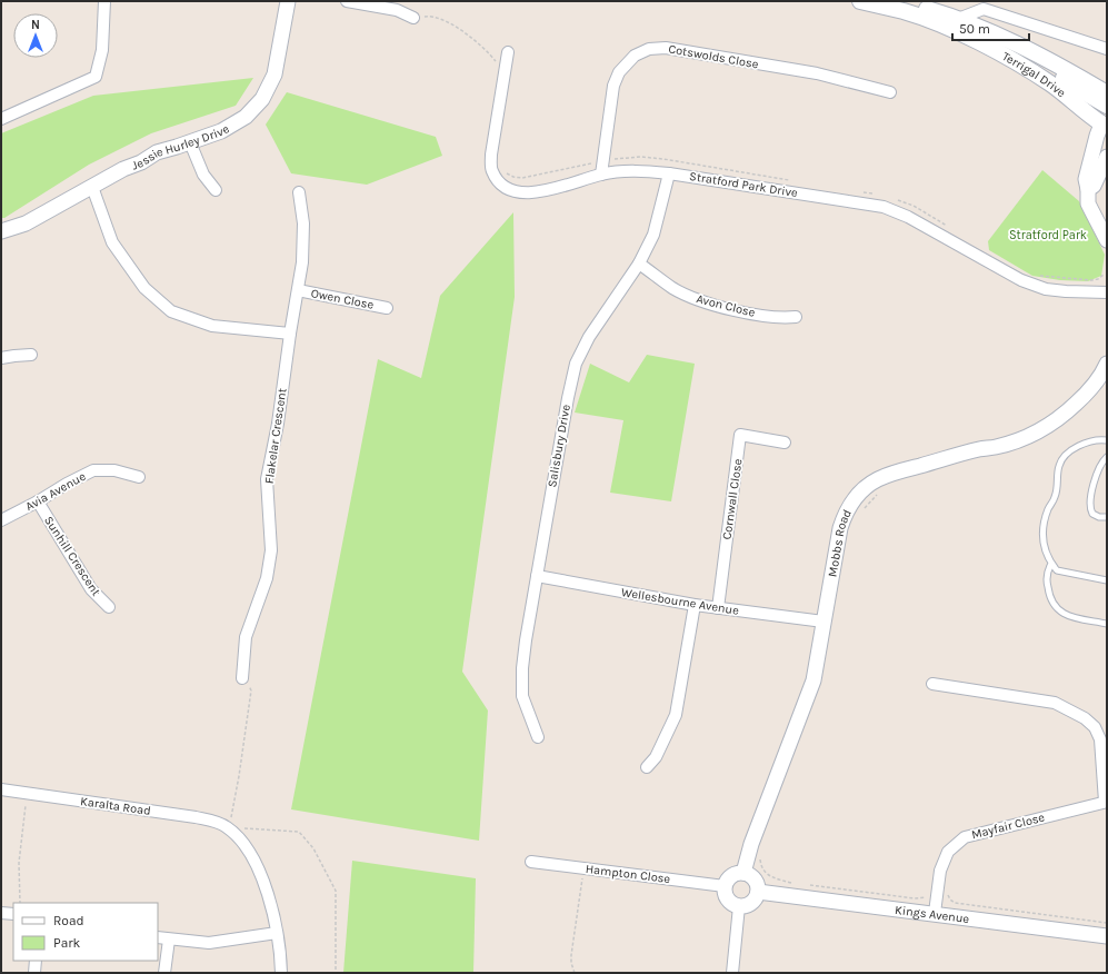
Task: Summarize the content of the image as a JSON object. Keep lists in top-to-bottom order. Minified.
{"streets":{"main road":["Terrigal Drive"],"street":["Cotswolds Close","Jessie Hurley Drive","Stratford Park Drive","Owen Close","Avon Close","Flakelar Crescent","Salisbury Drive","Avia Avenue","Cornwall Close","Mobbs Road","Sunhill Crescent","Wellesbourne Avenue","Karalta Road","Mayfair Close","Hampton Close","Kings Avenue"]},"crossings":[["Cotswolds Close","Stratford Park Drive"],["Stratford Park Drive","Salisbury Drive"],["Owen Close","Flakelar Crescent"],["Avon Close","Salisbury Drive"],["Salisbury Drive","Wellesbourne Avenue"],["Avia Avenue","Sunhill Crescent"],["Cornwall Close","Wellesbourne Avenue"],["Mobbs Road","Wellesbourne Avenue"],["Mobbs Road","Hampton Close"],["Mobbs Road","Kings Avenue"],["Mayfair Close","Kings Avenue"],["Hampton Close","Kings Avenue"]],"parks":["Stratford Park"],"legend":["Road","Park"],"scale_bar":"50 m","north":"top"}
